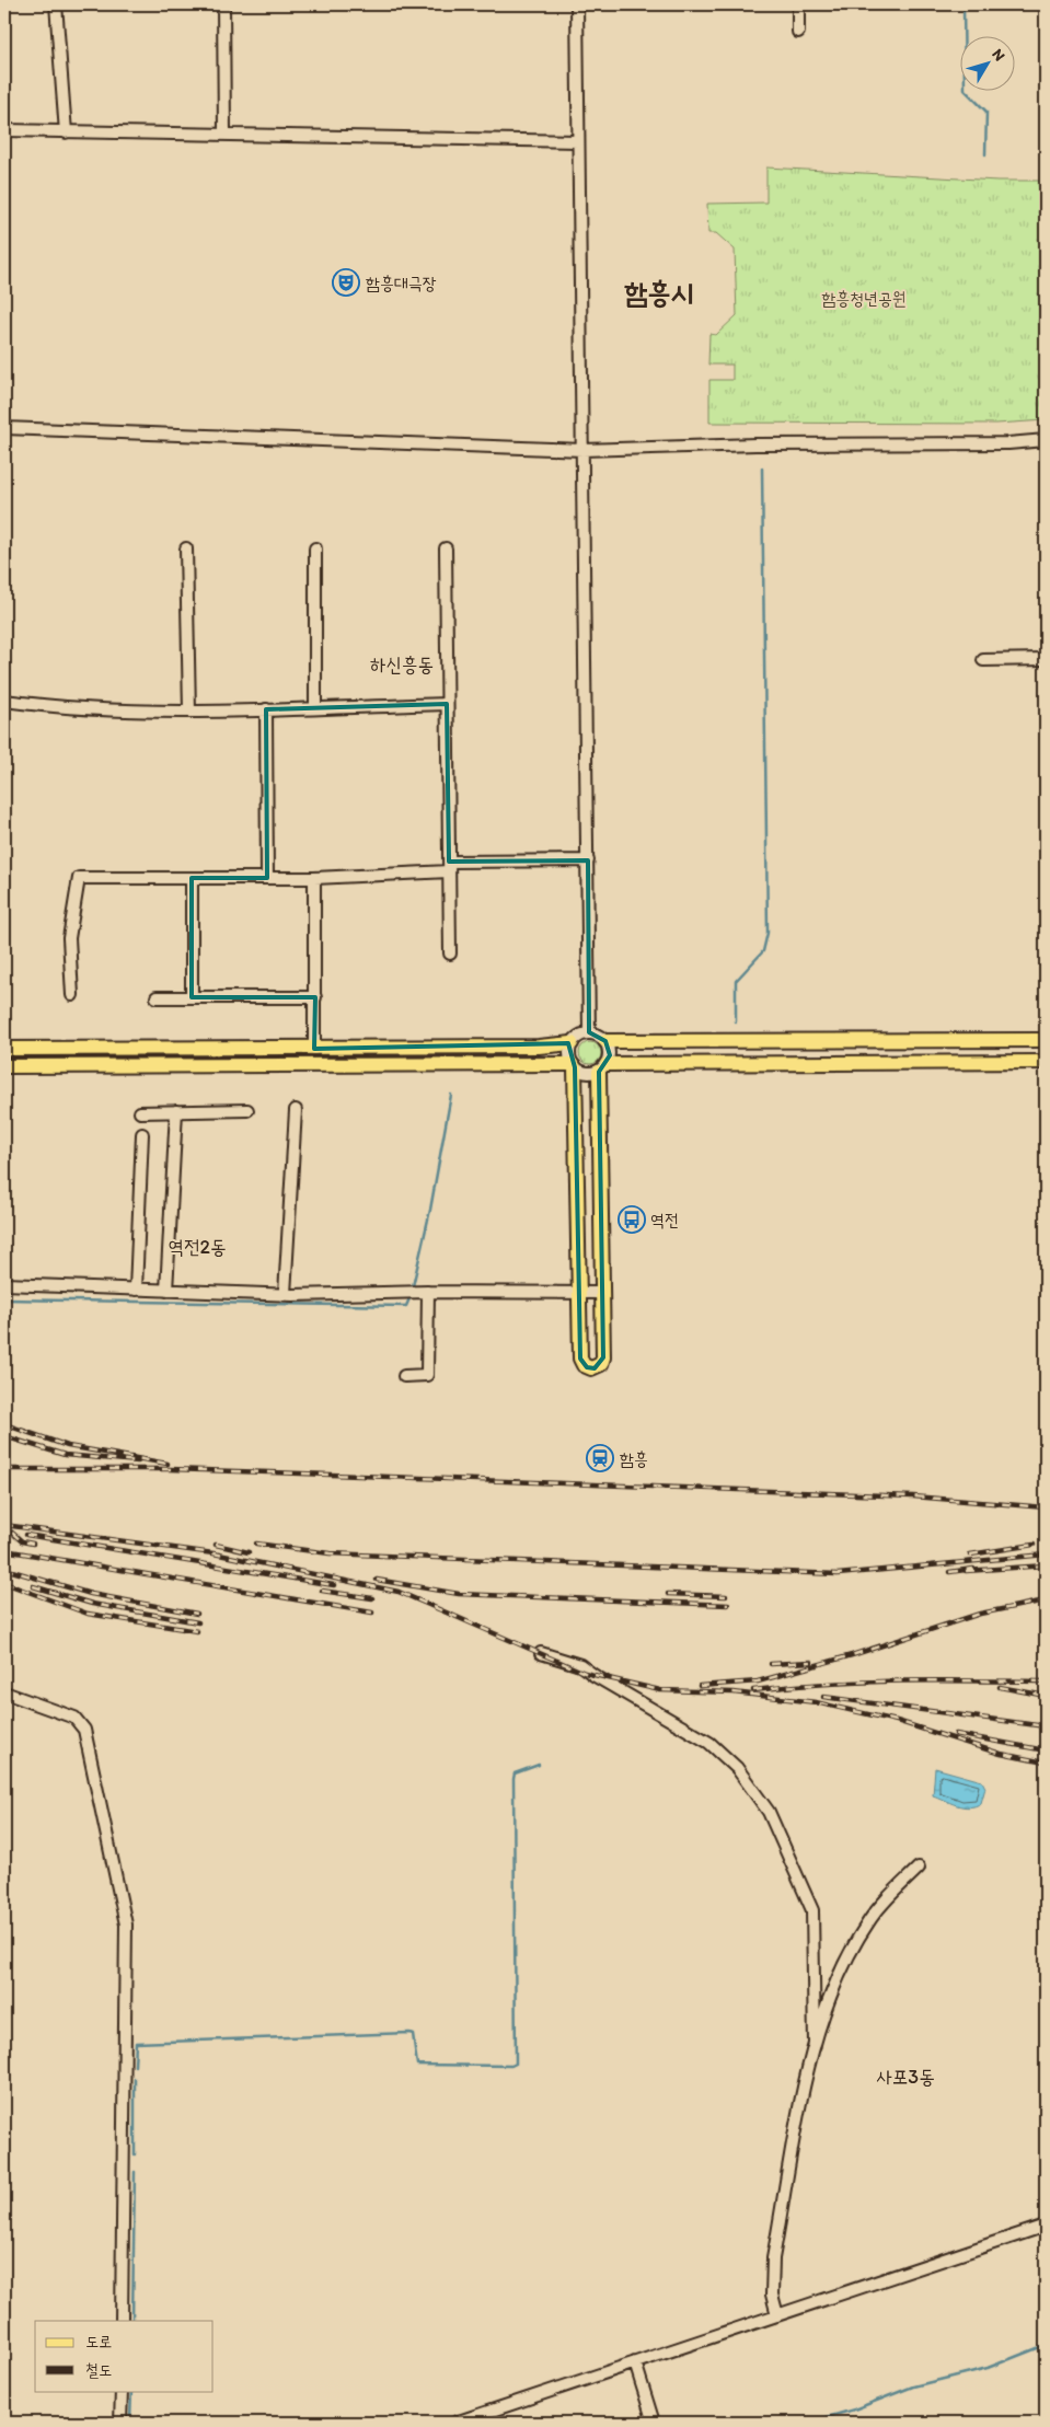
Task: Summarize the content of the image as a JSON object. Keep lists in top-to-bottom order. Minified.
{"districts":["함흥시","하신흥동","역전2동","사포3동"],"parks":["함흥청년공원"],"places":{"theatre":["함흥대극장"],"bus stop":["역전"],"station":["함흥"]},"legend":["도로","철도"],"north":"top right"}
